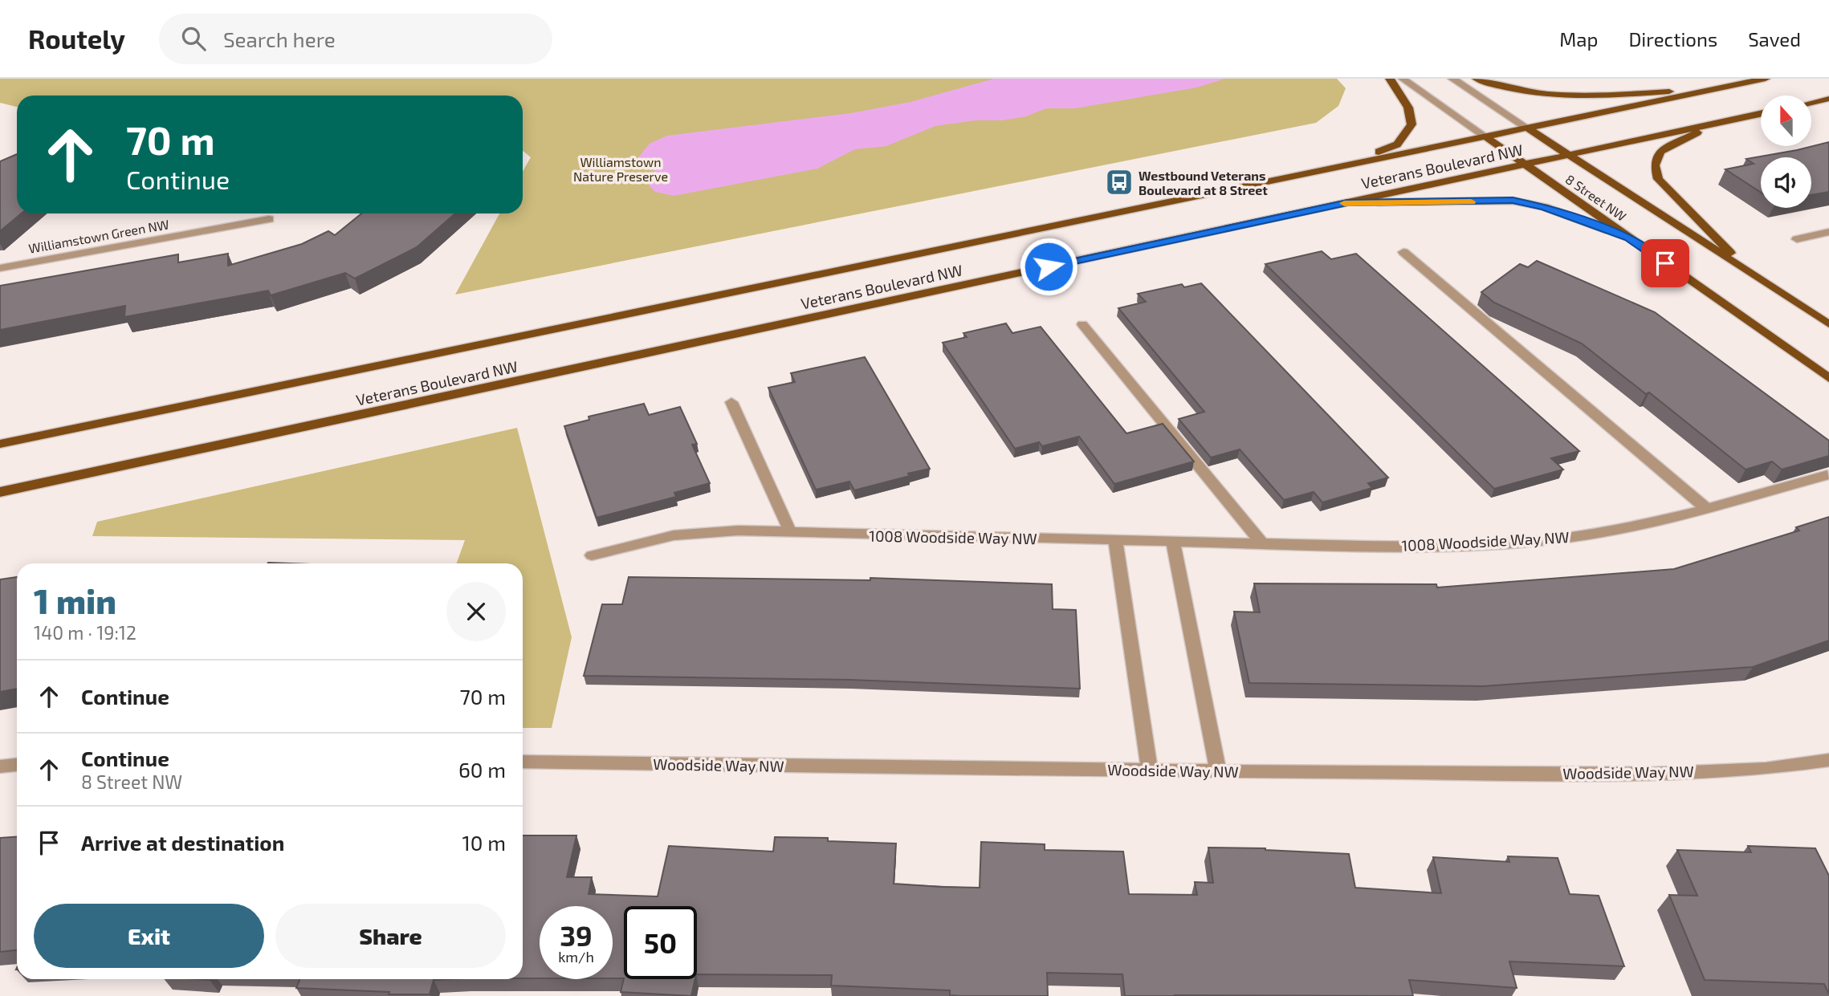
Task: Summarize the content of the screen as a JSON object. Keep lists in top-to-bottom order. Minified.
{"streets":{"main road":["Veterans Boulevard NW","8 Street NW"],"street":["Williamstown Green NW","1008 Woodside Way NW","Woodside Way NW"]},"crossings":[["Veterans Boulevard NW","8 Street NW"]],"parks":["Williamstown Nature Preserve"],"places":{"bus stop":["Westbound Veterans Boulevard at 8 Street"]},"north":"top","page":{"header":"Routely","search":"Search here","nav":["Map","Directions","Saved"],"turn":["70 m","Continue"],"heading":["1 min","140 m · 19:12"],"list":[{"name":"Continue","value":"70 m"},{"name":"Continue","note":"8 Street NW","value":"60 m"},{"name":"Arrive at destination","value":"10 m"}],"buttons":["Exit","Share"],"speed":"39 km/h","limit":"50"}}
